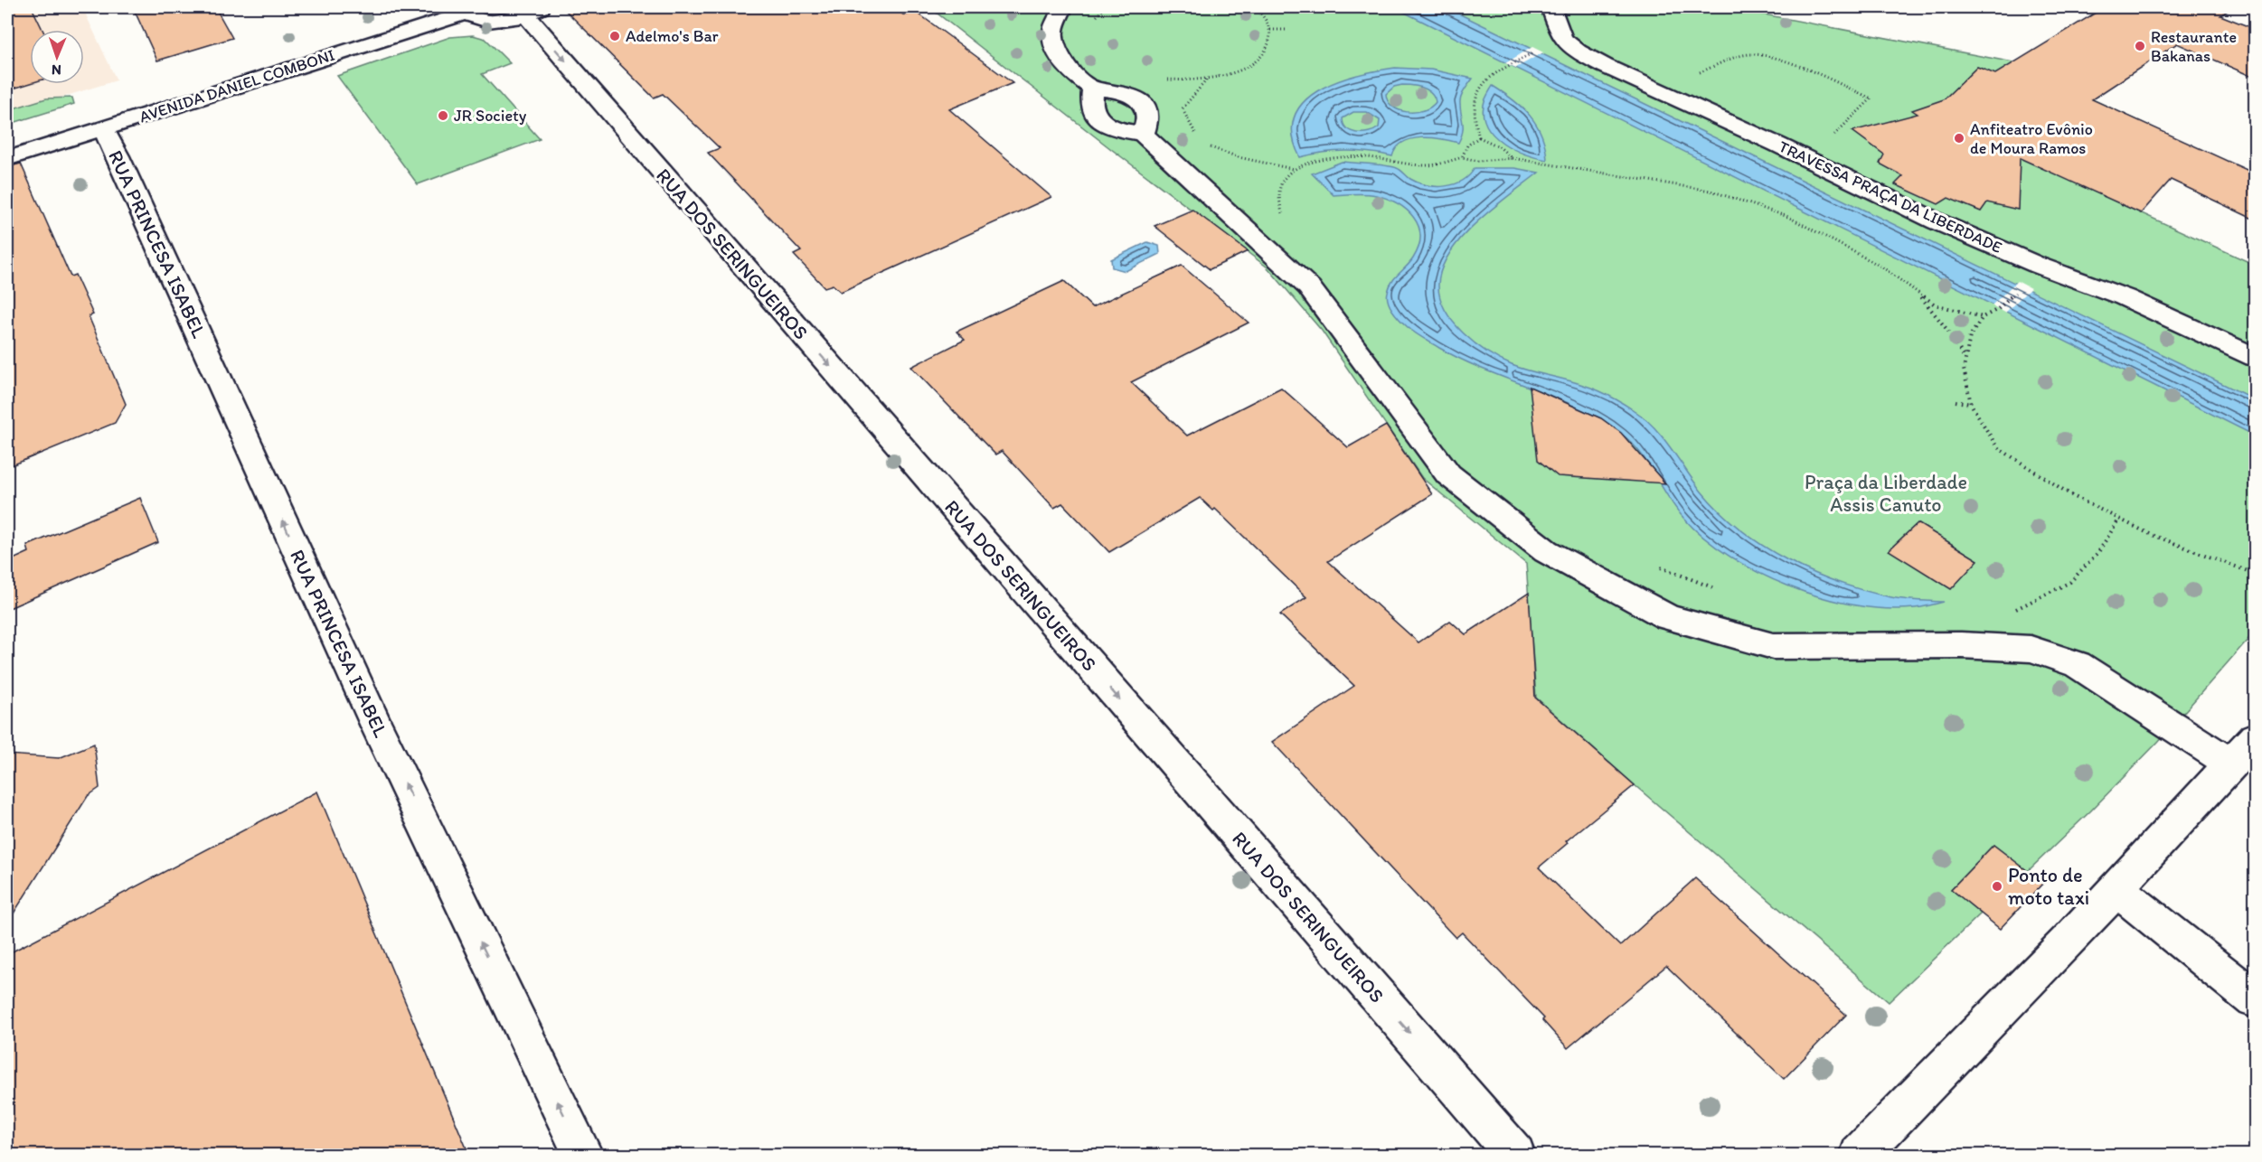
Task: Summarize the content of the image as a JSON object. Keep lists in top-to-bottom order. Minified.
{"streets":{"street":["AVENIDA DANIEL COMBONI","TRAVESSA PRAÇA DA LIBERDADE","RUA PRINCESA ISABEL","RUA DOS SERINGUEIROS"]},"crossings":[["AVENIDA DANIEL COMBONI","RUA PRINCESA ISABEL"]],"one_way":["RUA PRINCESA ISABEL","RUA DOS SERINGUEIROS"],"parks":["Praça da Liberdade Assis Canuto"],"places":["Adelmo's Bar","Restaurante Bakanas","JR Society","Anfiteatro Evônio de Moura Ramos","Ponto de moto taxi"],"north":"bottom"}
